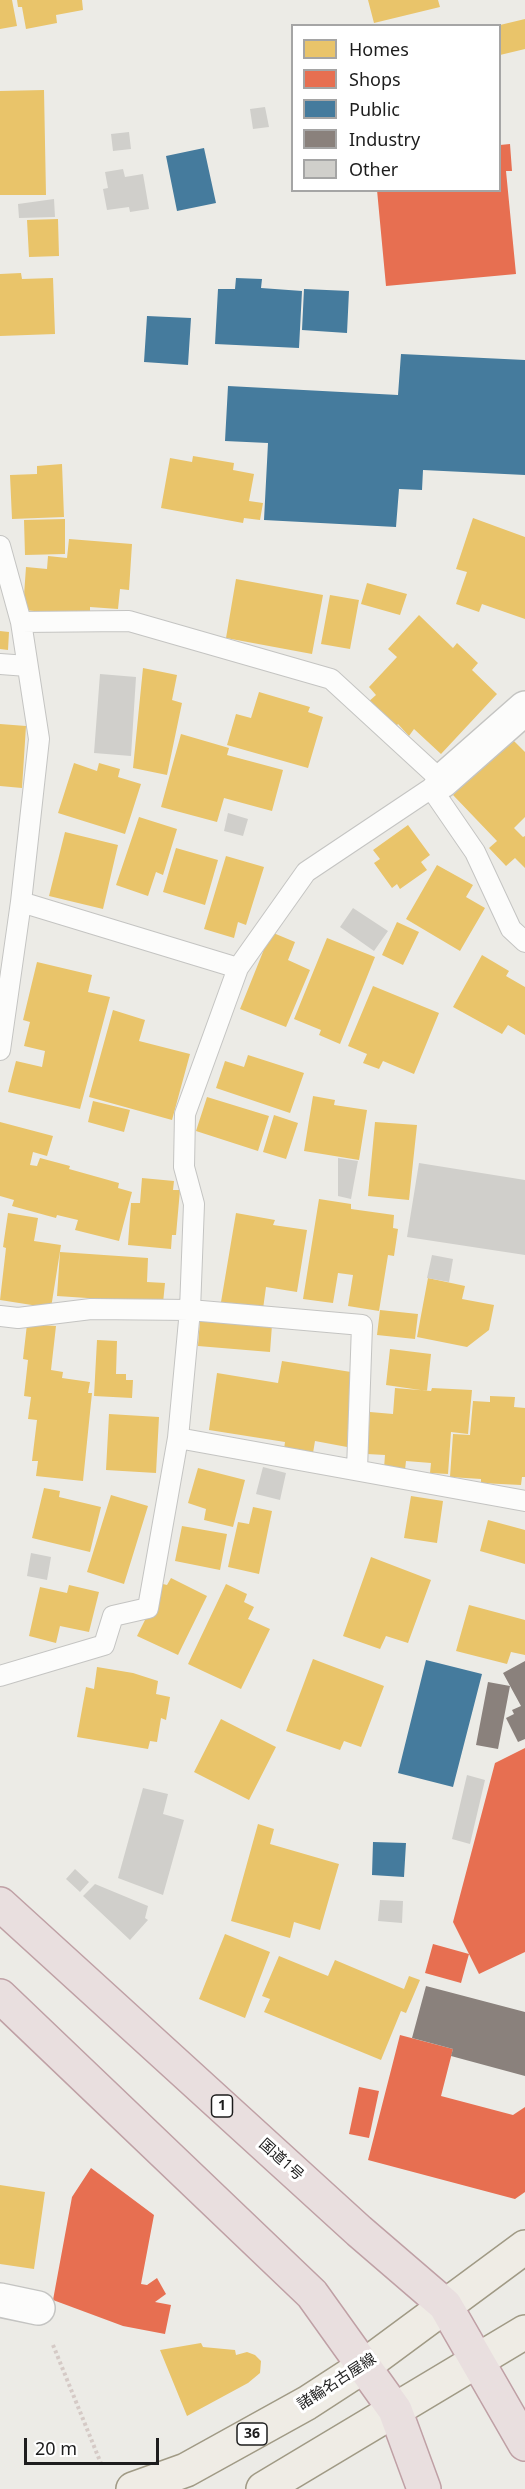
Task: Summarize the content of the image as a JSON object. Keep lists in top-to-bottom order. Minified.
{"streets":{"highway":["1","国道1号"],"main road":["諸輪名古屋線","36"]},"crossings":[["国道1号","諸輪名古屋線"]],"legend":["Homes","Shops","Public","Industry","Other"],"scale_bar":"20 m"}
